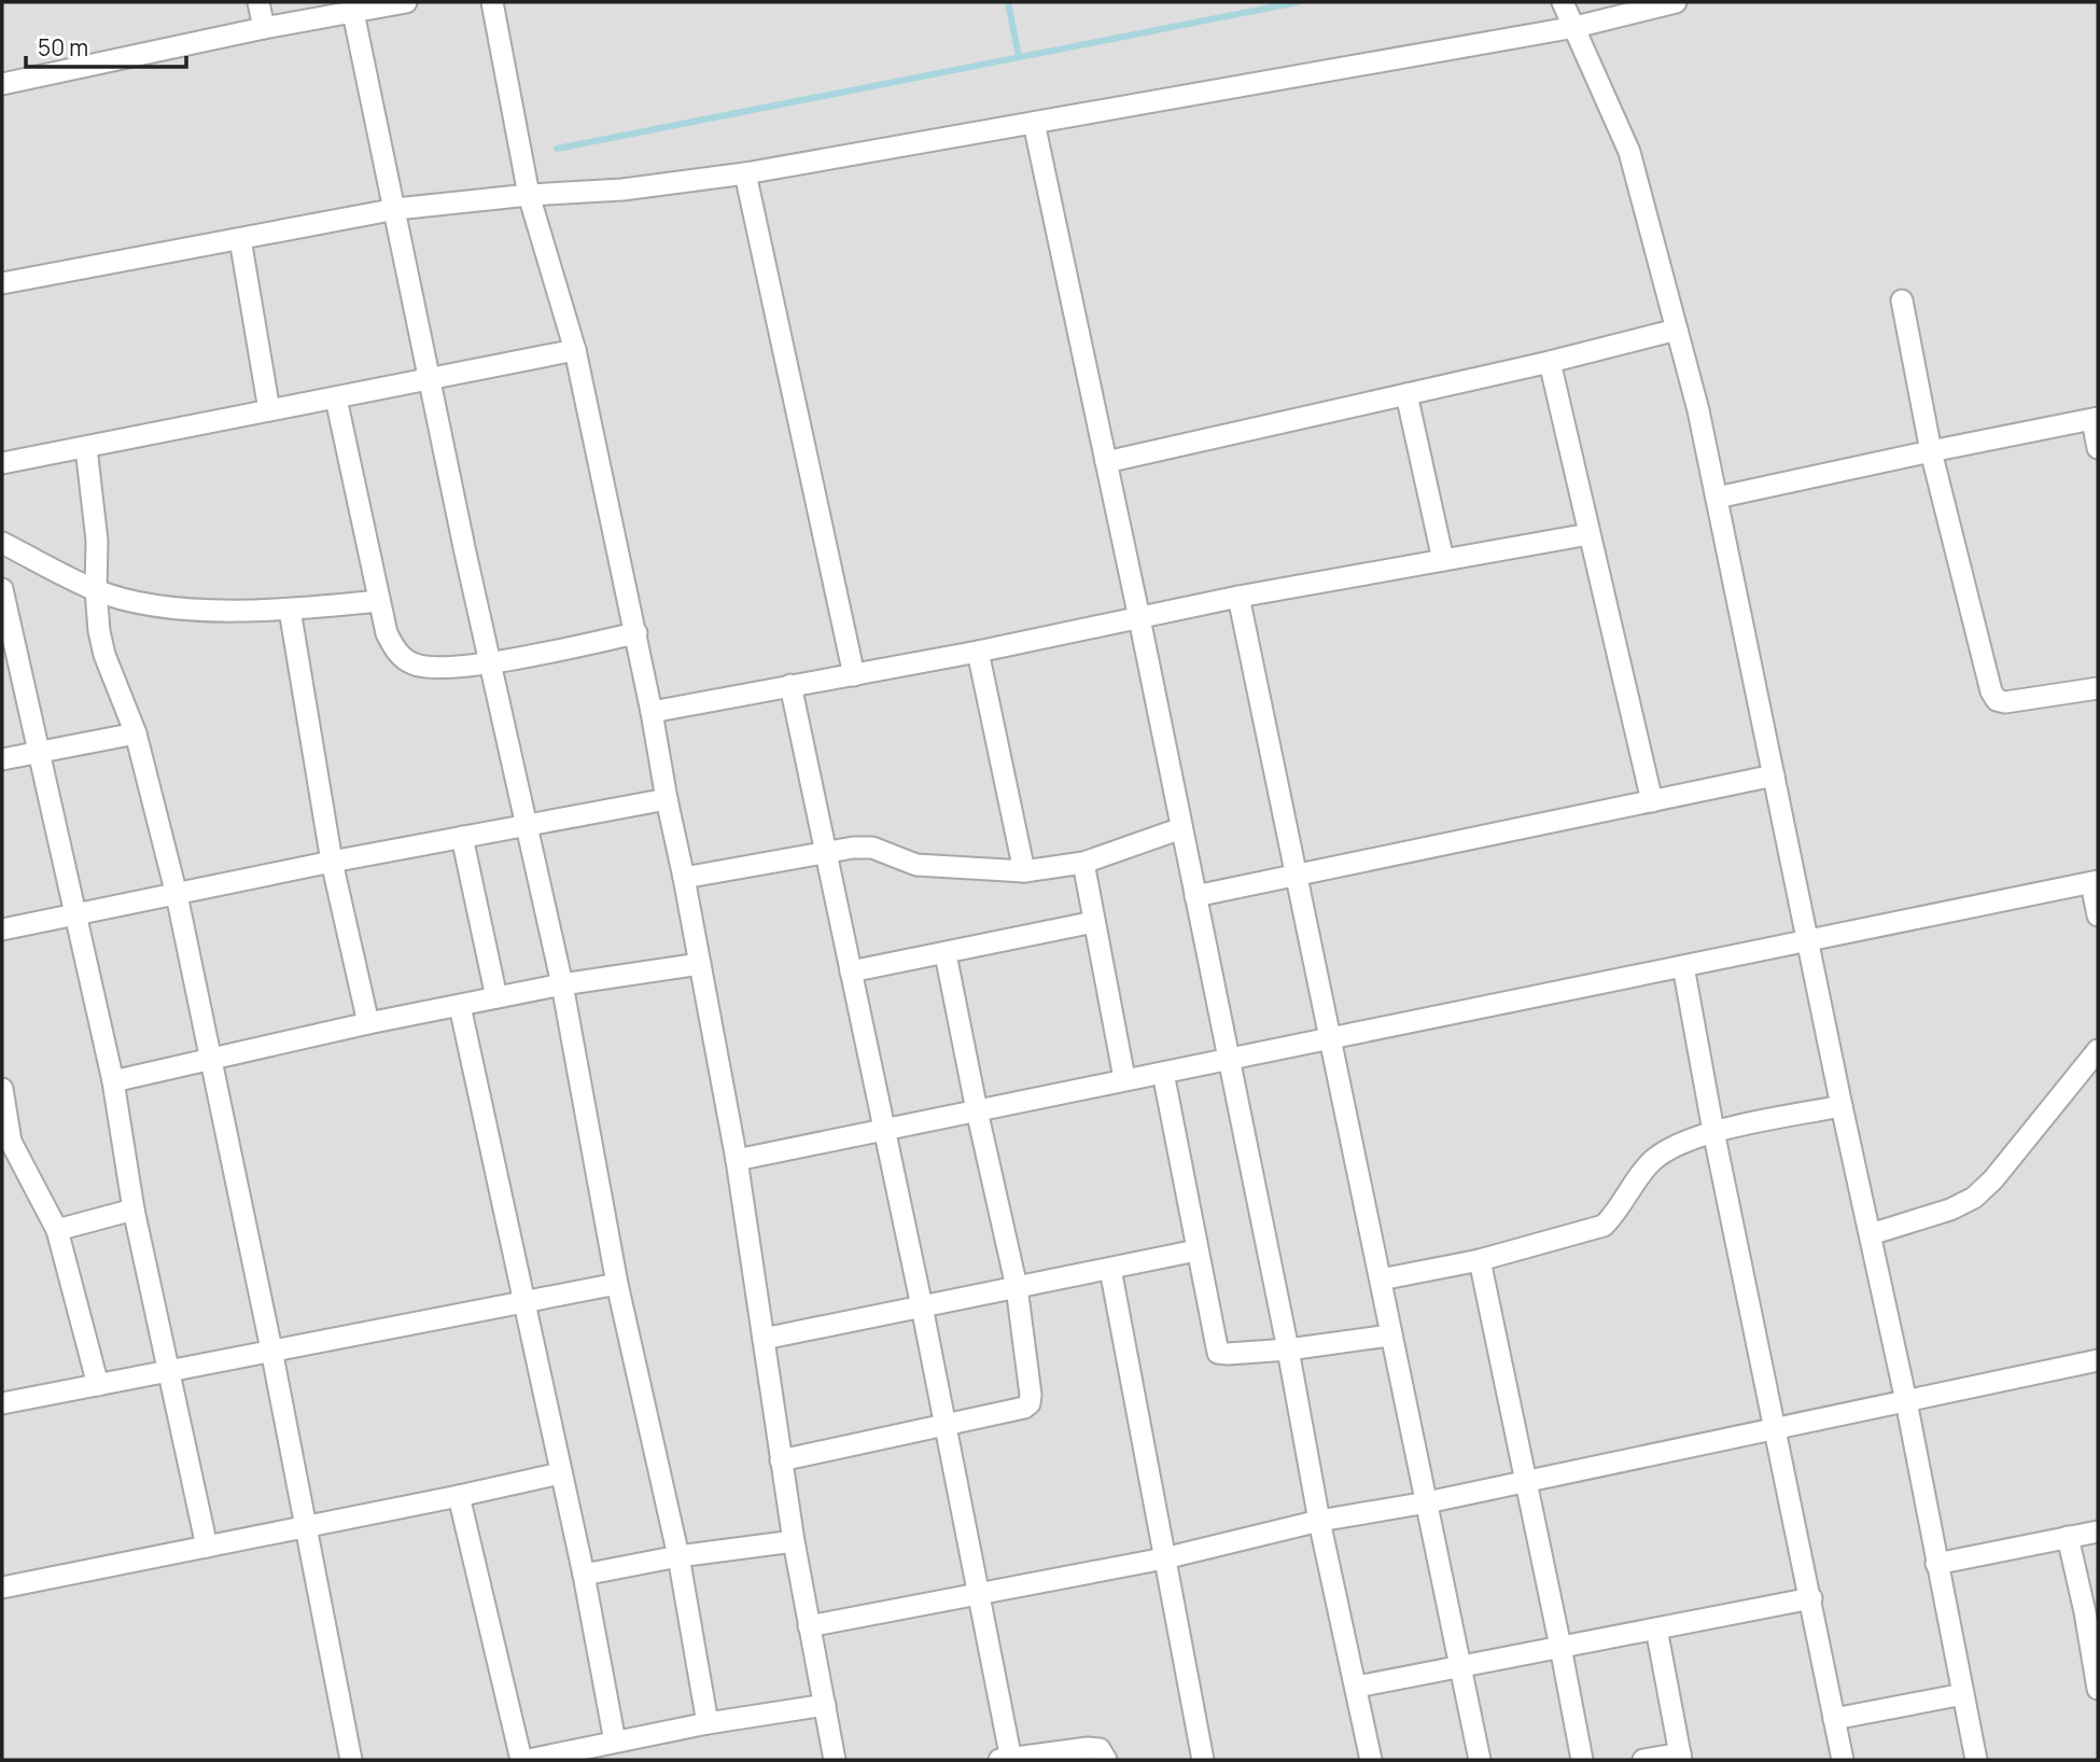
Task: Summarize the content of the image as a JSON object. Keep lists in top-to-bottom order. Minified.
{"scale_bar":"50 m"}
